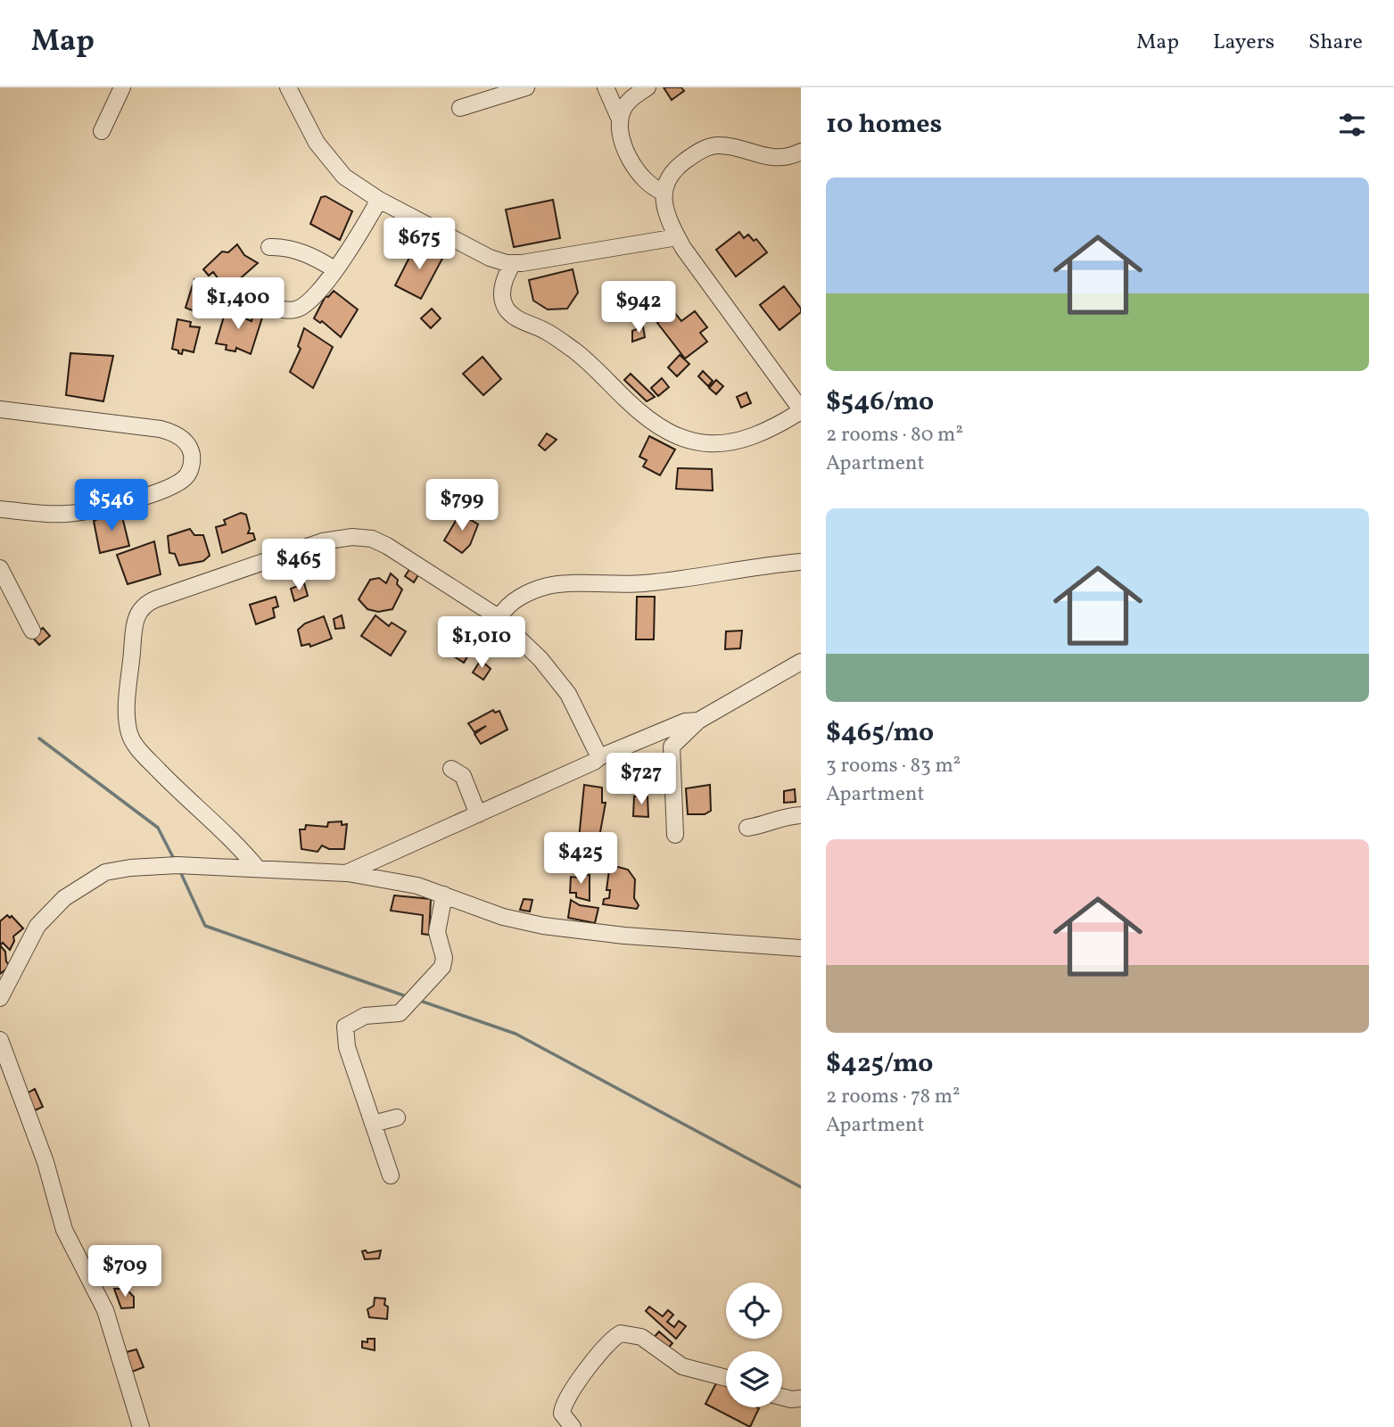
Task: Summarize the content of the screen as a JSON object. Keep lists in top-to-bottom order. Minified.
{"page":{"header":"Map","nav":["Map","Layers","Share"],"heading":"10 homes","list":[{"name":"$546/mo","note":"2 rooms · 80 m² · Apartment"},{"name":"$465/mo","note":"3 rooms · 83 m² · Apartment"},{"name":"$425/mo","note":"2 rooms · 78 m² · Apartment"}],"price":["$675","$1,400","$942","$546","$799","$465","$1,010","$727","$425","$709"]}}
